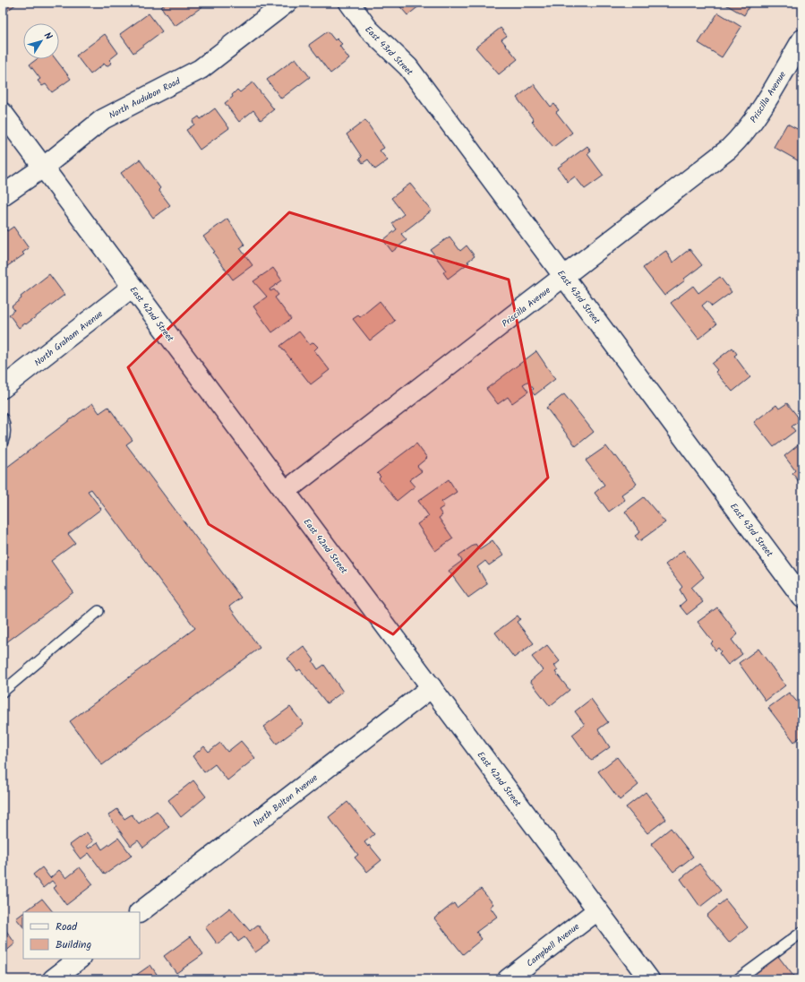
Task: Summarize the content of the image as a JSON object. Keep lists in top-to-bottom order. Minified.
{"streets":{"street":["East 43rd Street","Priscilla Avenue","North Audubon Road","East 42nd Street","North Graham Avenue","North Bolton Avenue","Campbell Avenue"]},"crossings":[["East 43rd Street","Priscilla Avenue"],["Priscilla Avenue","East 42nd Street"],["North Audubon Road","East 42nd Street"],["East 42nd Street","North Graham Avenue"],["East 42nd Street","North Bolton Avenue"],["East 42nd Street","Campbell Avenue"]],"legend":["Road","Building"],"north":"top right"}
